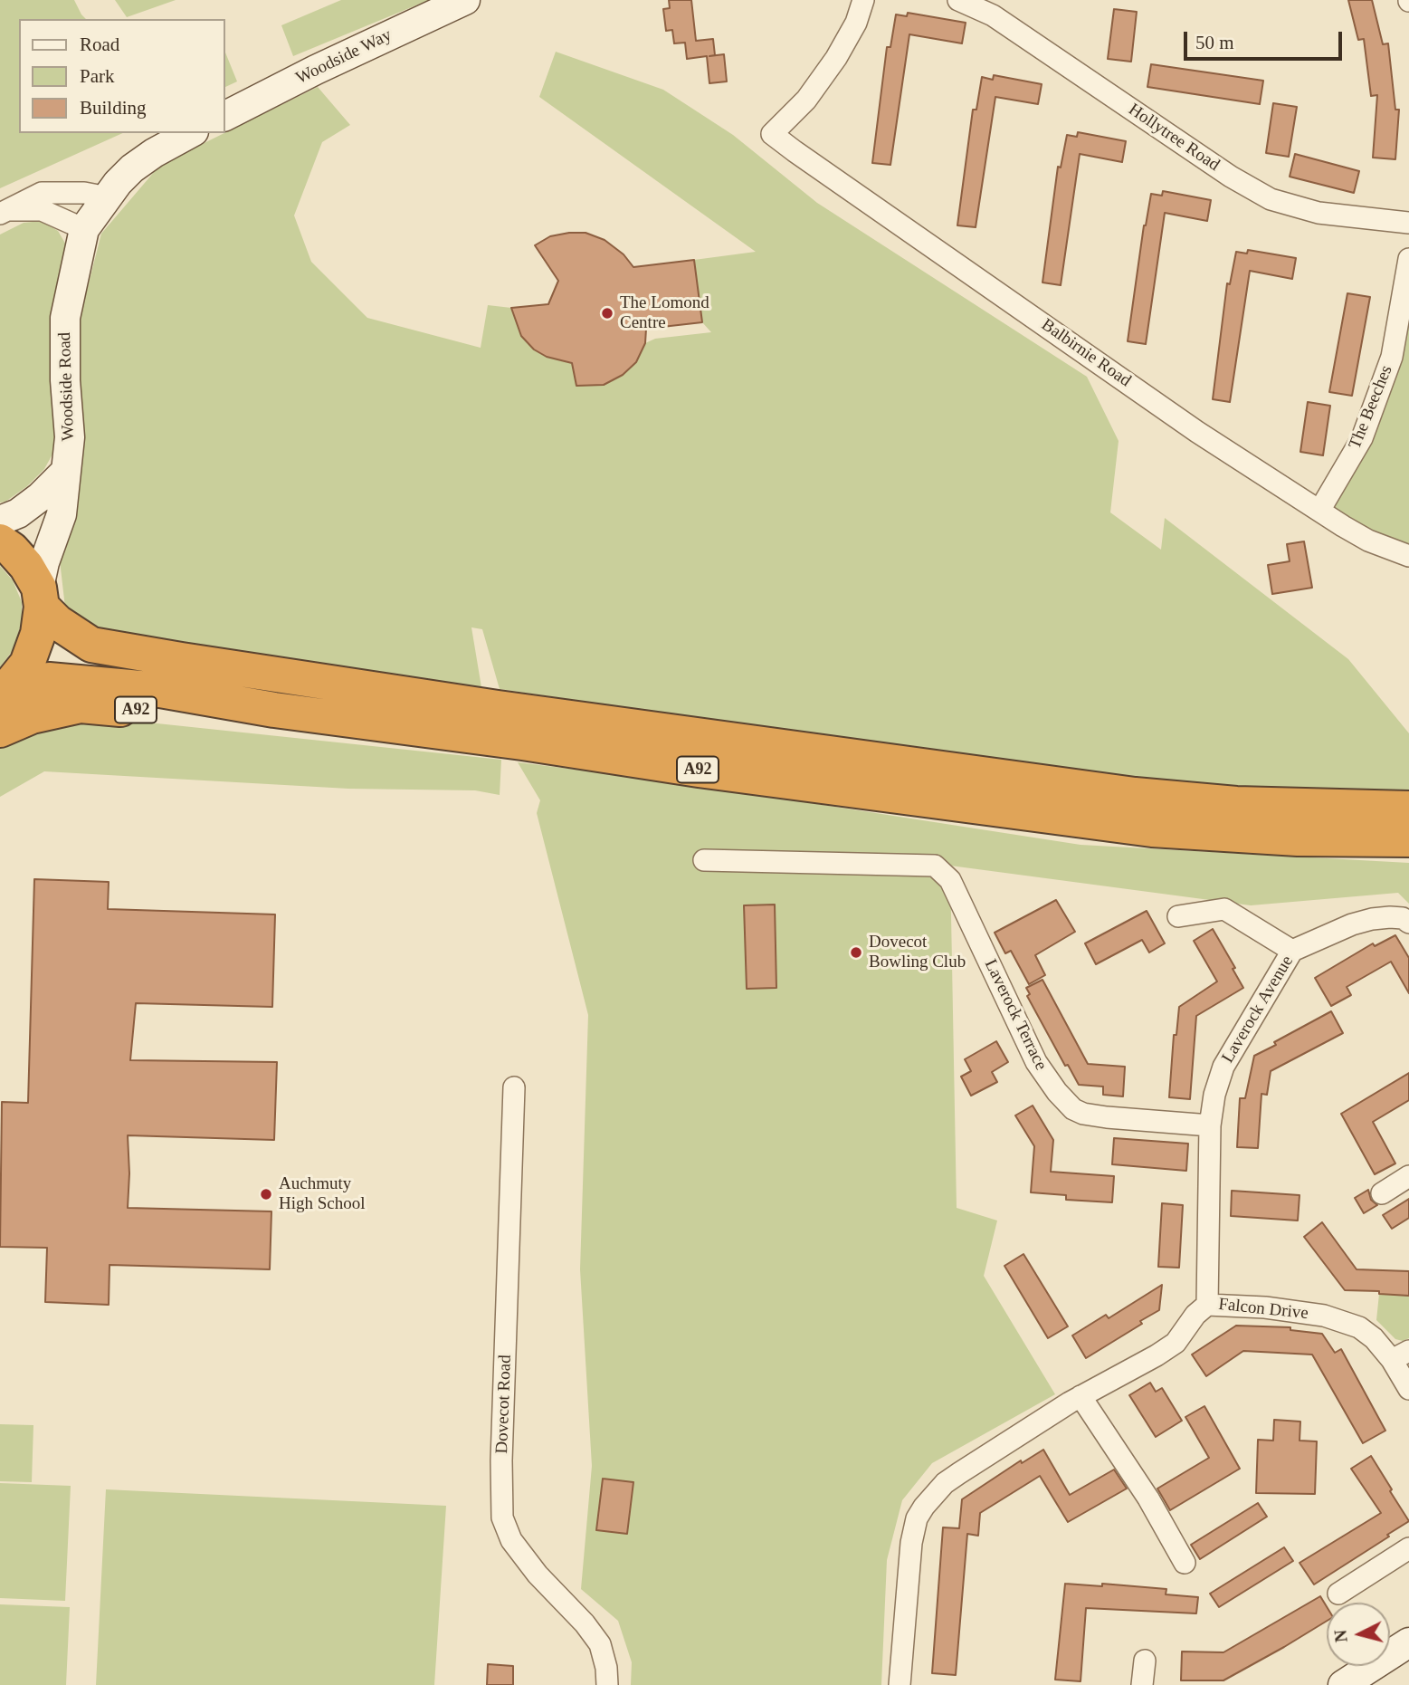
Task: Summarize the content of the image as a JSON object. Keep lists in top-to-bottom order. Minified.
{"streets":{"highway":["A92"],"street":["Woodside Way","Hollytree Road","Balbirnie Road","Woodside Road","The Beeches","Laverock Avenue","Laverock Terrace","Falcon Drive","Dovecot Road"]},"crossings":[["Balbirnie Road","The Beeches"],["Woodside Road","A92"],["Laverock Avenue","Laverock Terrace"],["Laverock Avenue","Falcon Drive"]],"places":["The Lomond Centre","Dovecot Bowling Club","Auchmuty High School"],"legend":["Road","Park","Building"],"scale_bar":"50 m","north":"left"}
